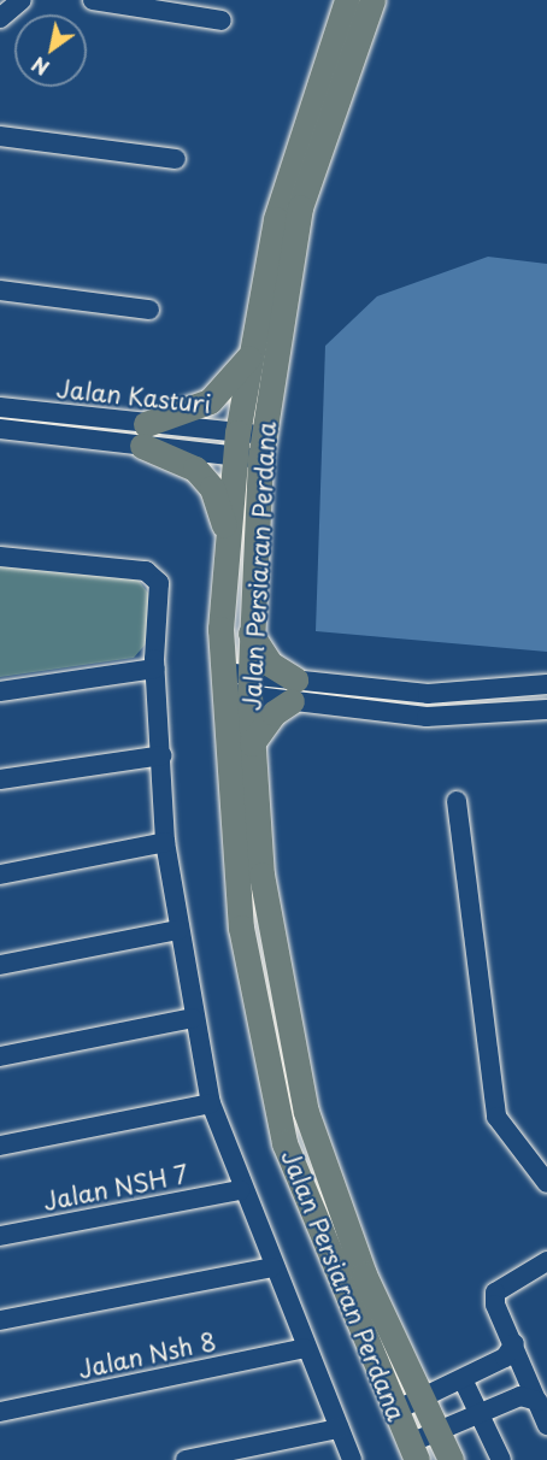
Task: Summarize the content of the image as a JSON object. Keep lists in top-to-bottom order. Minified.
{"streets":{"main road":["Jalan Persiaran Perdana"],"street":["Jalan Kasturi","Jalan NSH 7","Jalan Nsh 8"]},"crossings":[["Jalan Kasturi","Jalan Persiaran Perdana"]],"north":"bottom left"}
